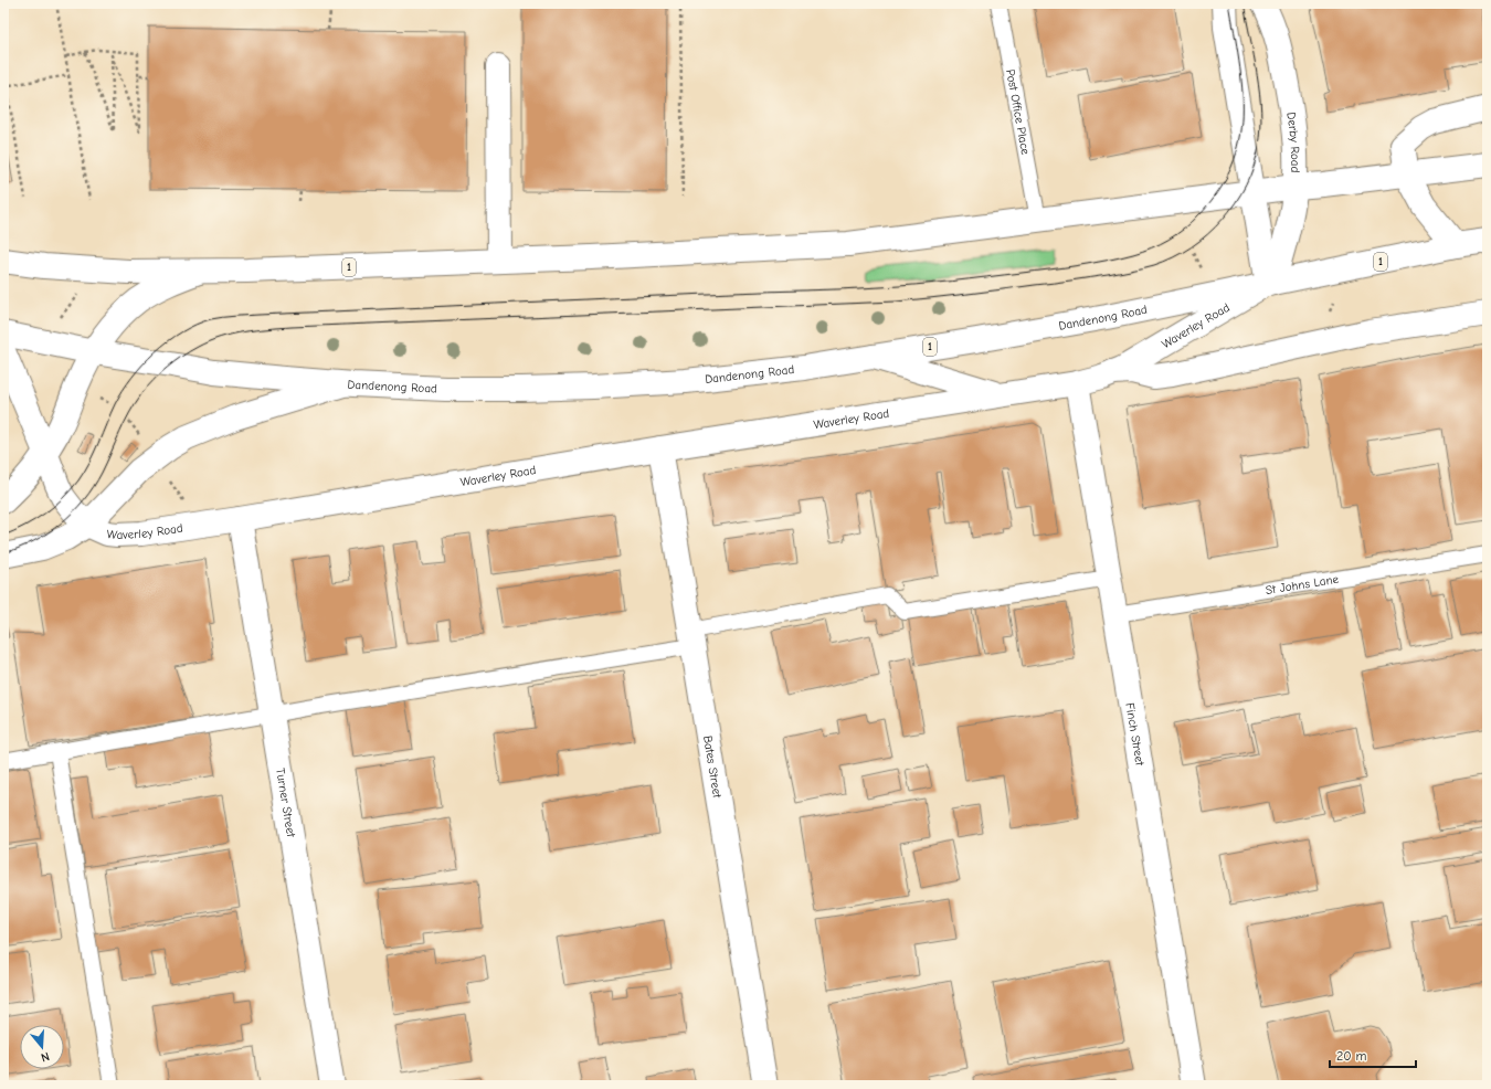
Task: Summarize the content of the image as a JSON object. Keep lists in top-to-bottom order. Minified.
{"streets":{"main road":["Derby Road","1","Dandenong Road","Waverley Road","Finch Street","Bates Street","Turner Street"],"lane":["Post Office Place","St Johns Lane"]},"crossings":[["Post Office Place","1"],["Derby Road","1"],["Derby Road","Dandenong Road"],["Derby Road","Waverley Road"],["Dandenong Road","Waverley Road"],["Waverley Road","Finch Street"],["Waverley Road","Bates Street"],["Waverley Road","Turner Street"],["St Johns Lane","Finch Street"]],"scale_bar":"20 m","north":"bottom"}
